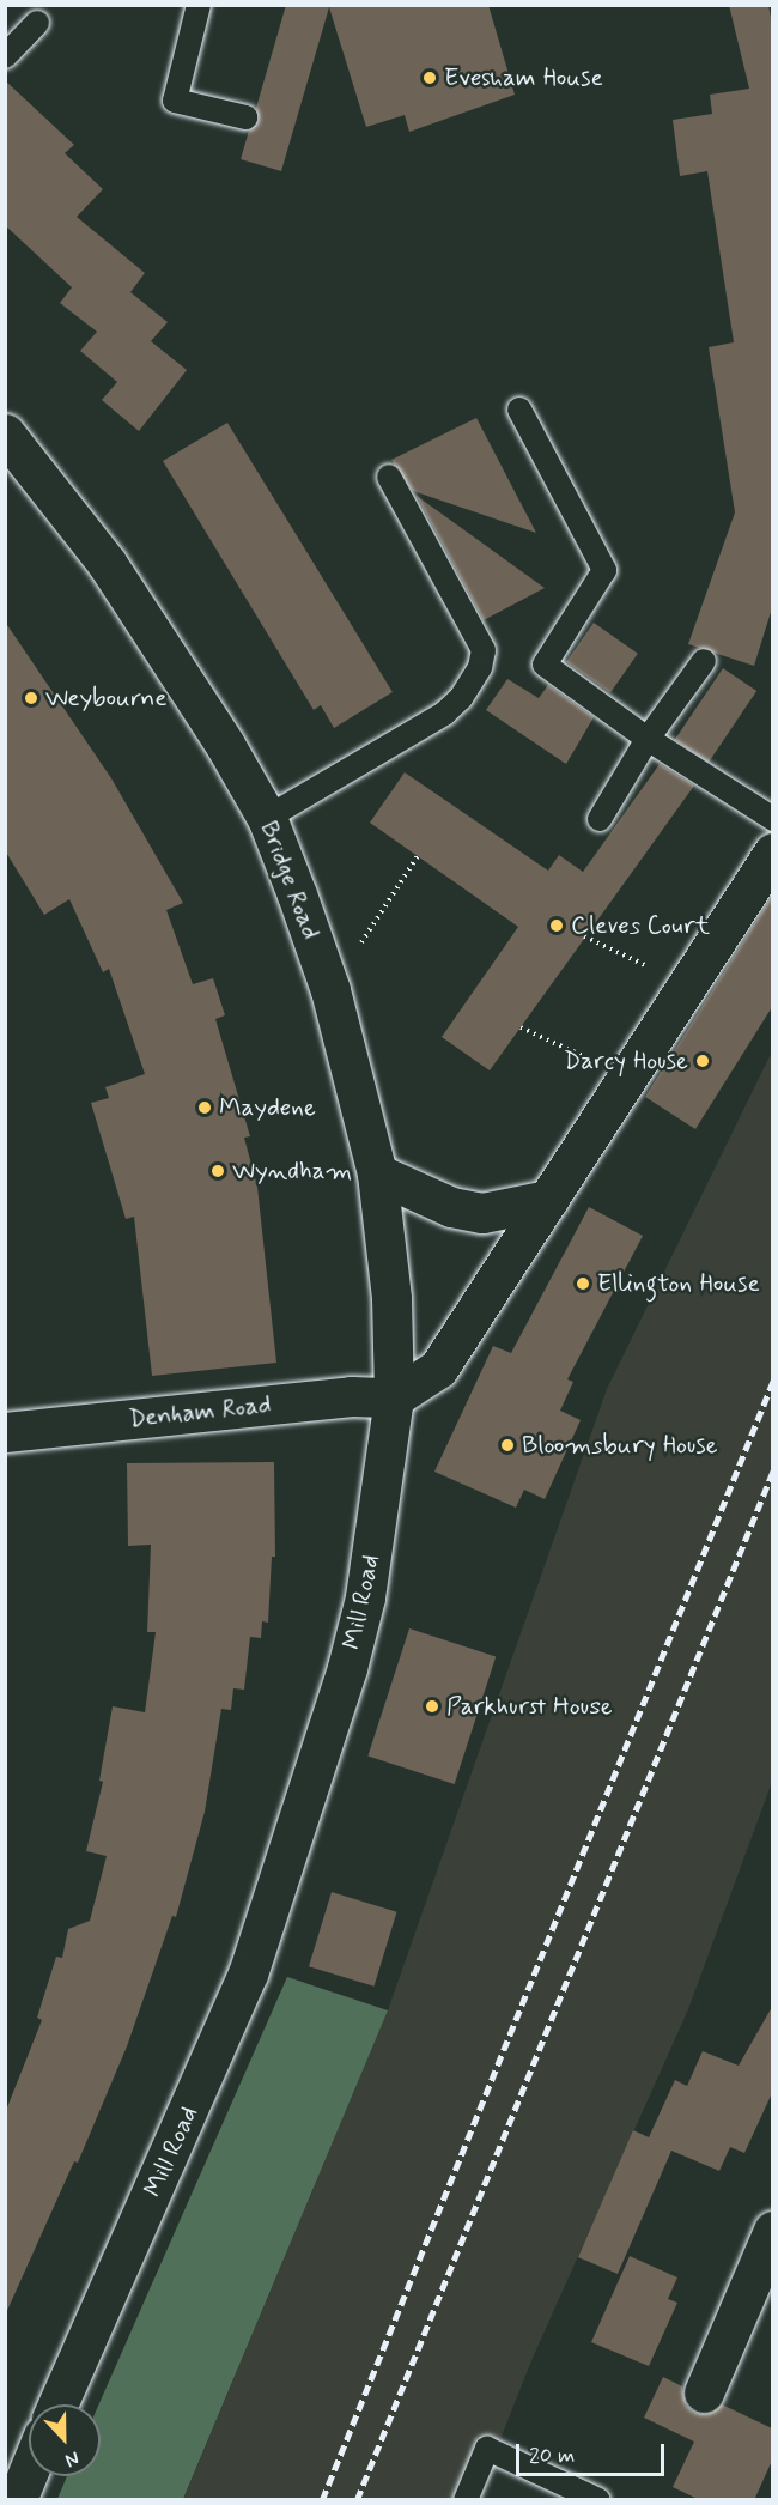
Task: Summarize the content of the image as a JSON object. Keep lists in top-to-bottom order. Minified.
{"streets":{"main road":["Bridge Road","Denham Road","Mill Road"]},"crossings":[["Bridge Road","Denham Road"],["Bridge Road","Mill Road"],["Denham Road","Mill Road"]],"places":["Evesham House","Weybourne","Cleves Court","Darcy House","Maydene","Wyndham","Ellington House","Bloomsbury House","Parkhurst House"],"scale_bar":"20 m","north":"bottom"}
